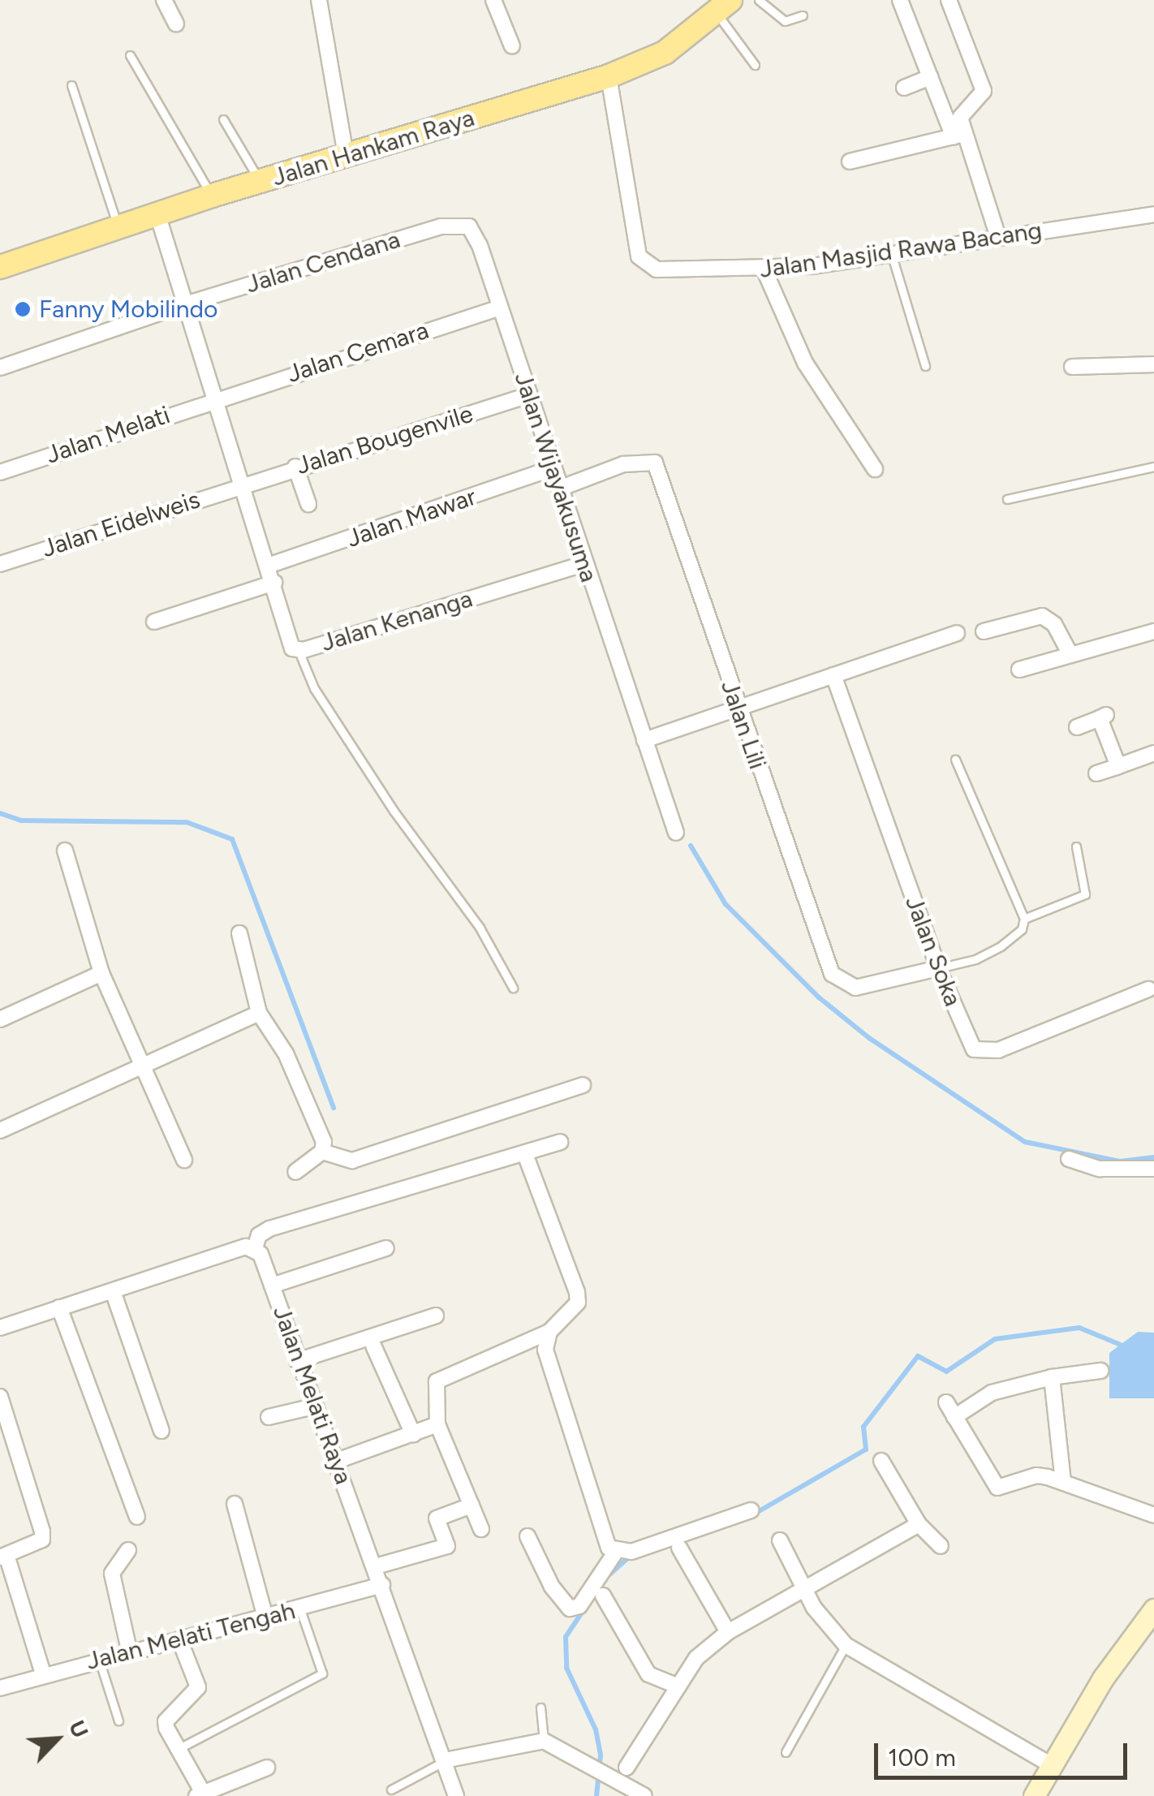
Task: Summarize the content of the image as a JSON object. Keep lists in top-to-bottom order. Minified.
{"streets":{"main road":["Jalan Hankam Raya"],"street":["Jalan Masjid Rawa Bacang","Jalan Cendana","Jalan Cemara","Jalan Melati","Jalan Bougenvile","Jalan Wijayakusuma","Jalan Mawar","Jalan Eidelweis","Jalan Kenanga","Jalan Lili","Jalan Soka","Jalan Melati Raya","Jalan Melati Tengah"]},"crossings":[["Jalan Hankam Raya","Jalan Masjid Rawa Bacang"],["Jalan Hankam Raya","Jalan Kenanga"],["Jalan Cendana","Jalan Wijayakusuma"],["Jalan Cendana","Jalan Kenanga"],["Jalan Cemara","Jalan Melati"],["Jalan Cemara","Jalan Wijayakusuma"],["Jalan Cemara","Jalan Kenanga"],["Jalan Melati","Jalan Kenanga"],["Jalan Bougenvile","Jalan Wijayakusuma"],["Jalan Bougenvile","Jalan Eidelweis"],["Jalan Bougenvile","Jalan Kenanga"],["Jalan Wijayakusuma","Jalan Mawar"],["Jalan Wijayakusuma","Jalan Kenanga"],["Jalan Wijayakusuma","Jalan Lili"],["Jalan Mawar","Jalan Kenanga"],["Jalan Eidelweis","Jalan Kenanga"],["Jalan Lili","Jalan Soka"],["Jalan Melati Raya","Jalan Melati Tengah"]],"places":["Fanny Mobilindo"],"scale_bar":"100 m","north":"top right"}
